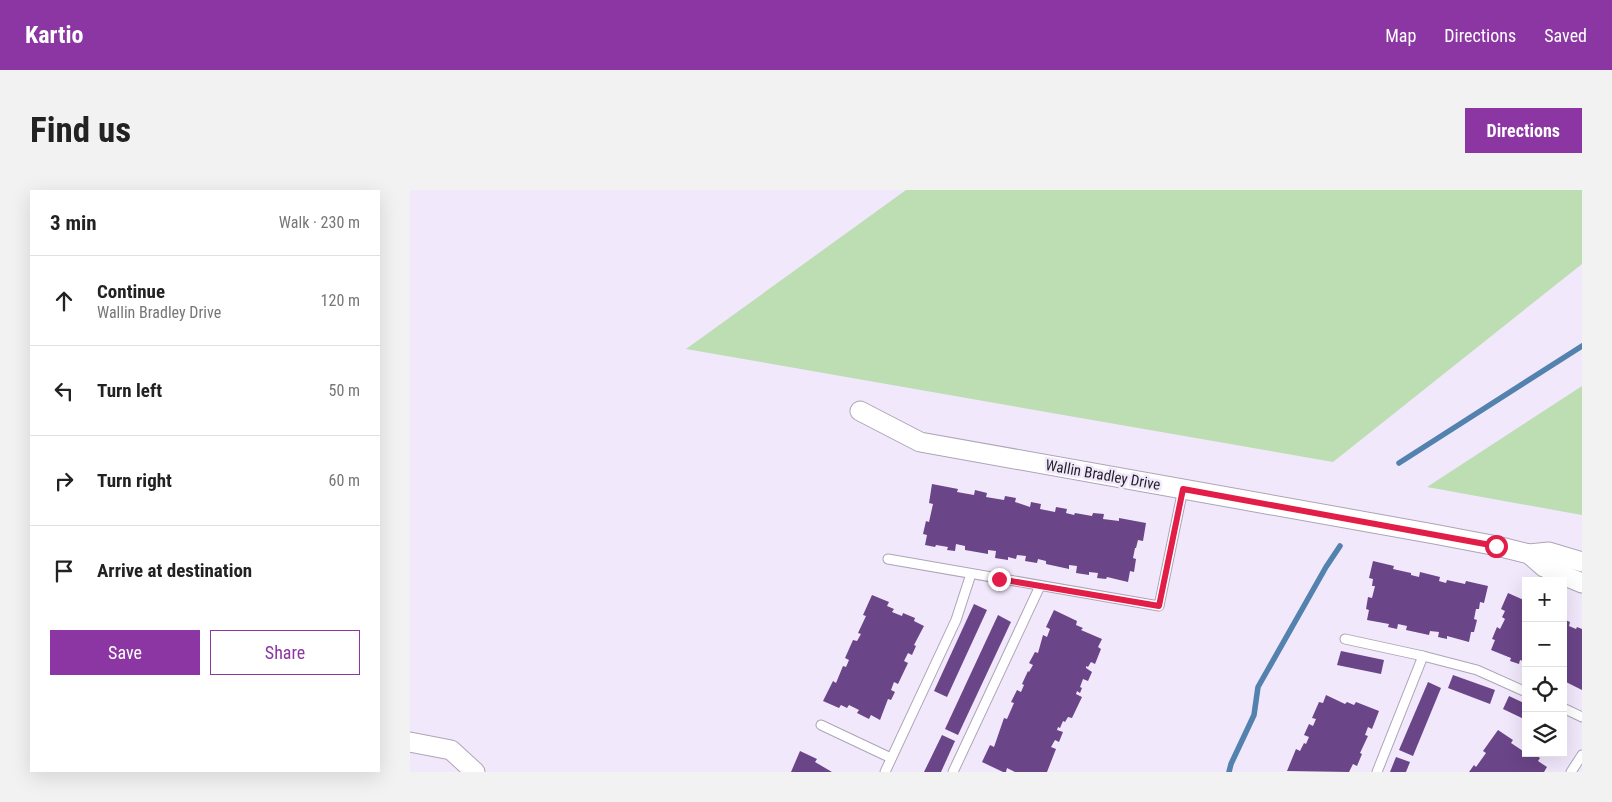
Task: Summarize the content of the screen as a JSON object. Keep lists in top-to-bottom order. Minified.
{"streets":{"street":["Wallin Bradley Drive"]},"page":{"header":"Kartio","nav":["Map","Directions","Saved"],"buttons":["Directions",["Save","Share"]],"title":"Find us","heading":["3 min","Walk · 230 m"],"list":[["Continue","Wallin Bradley Drive","120 m"],["Turn left","50 m"],["Turn right","60 m"],"Arrive at destination"],"map_buttons":["+","−"]}}
